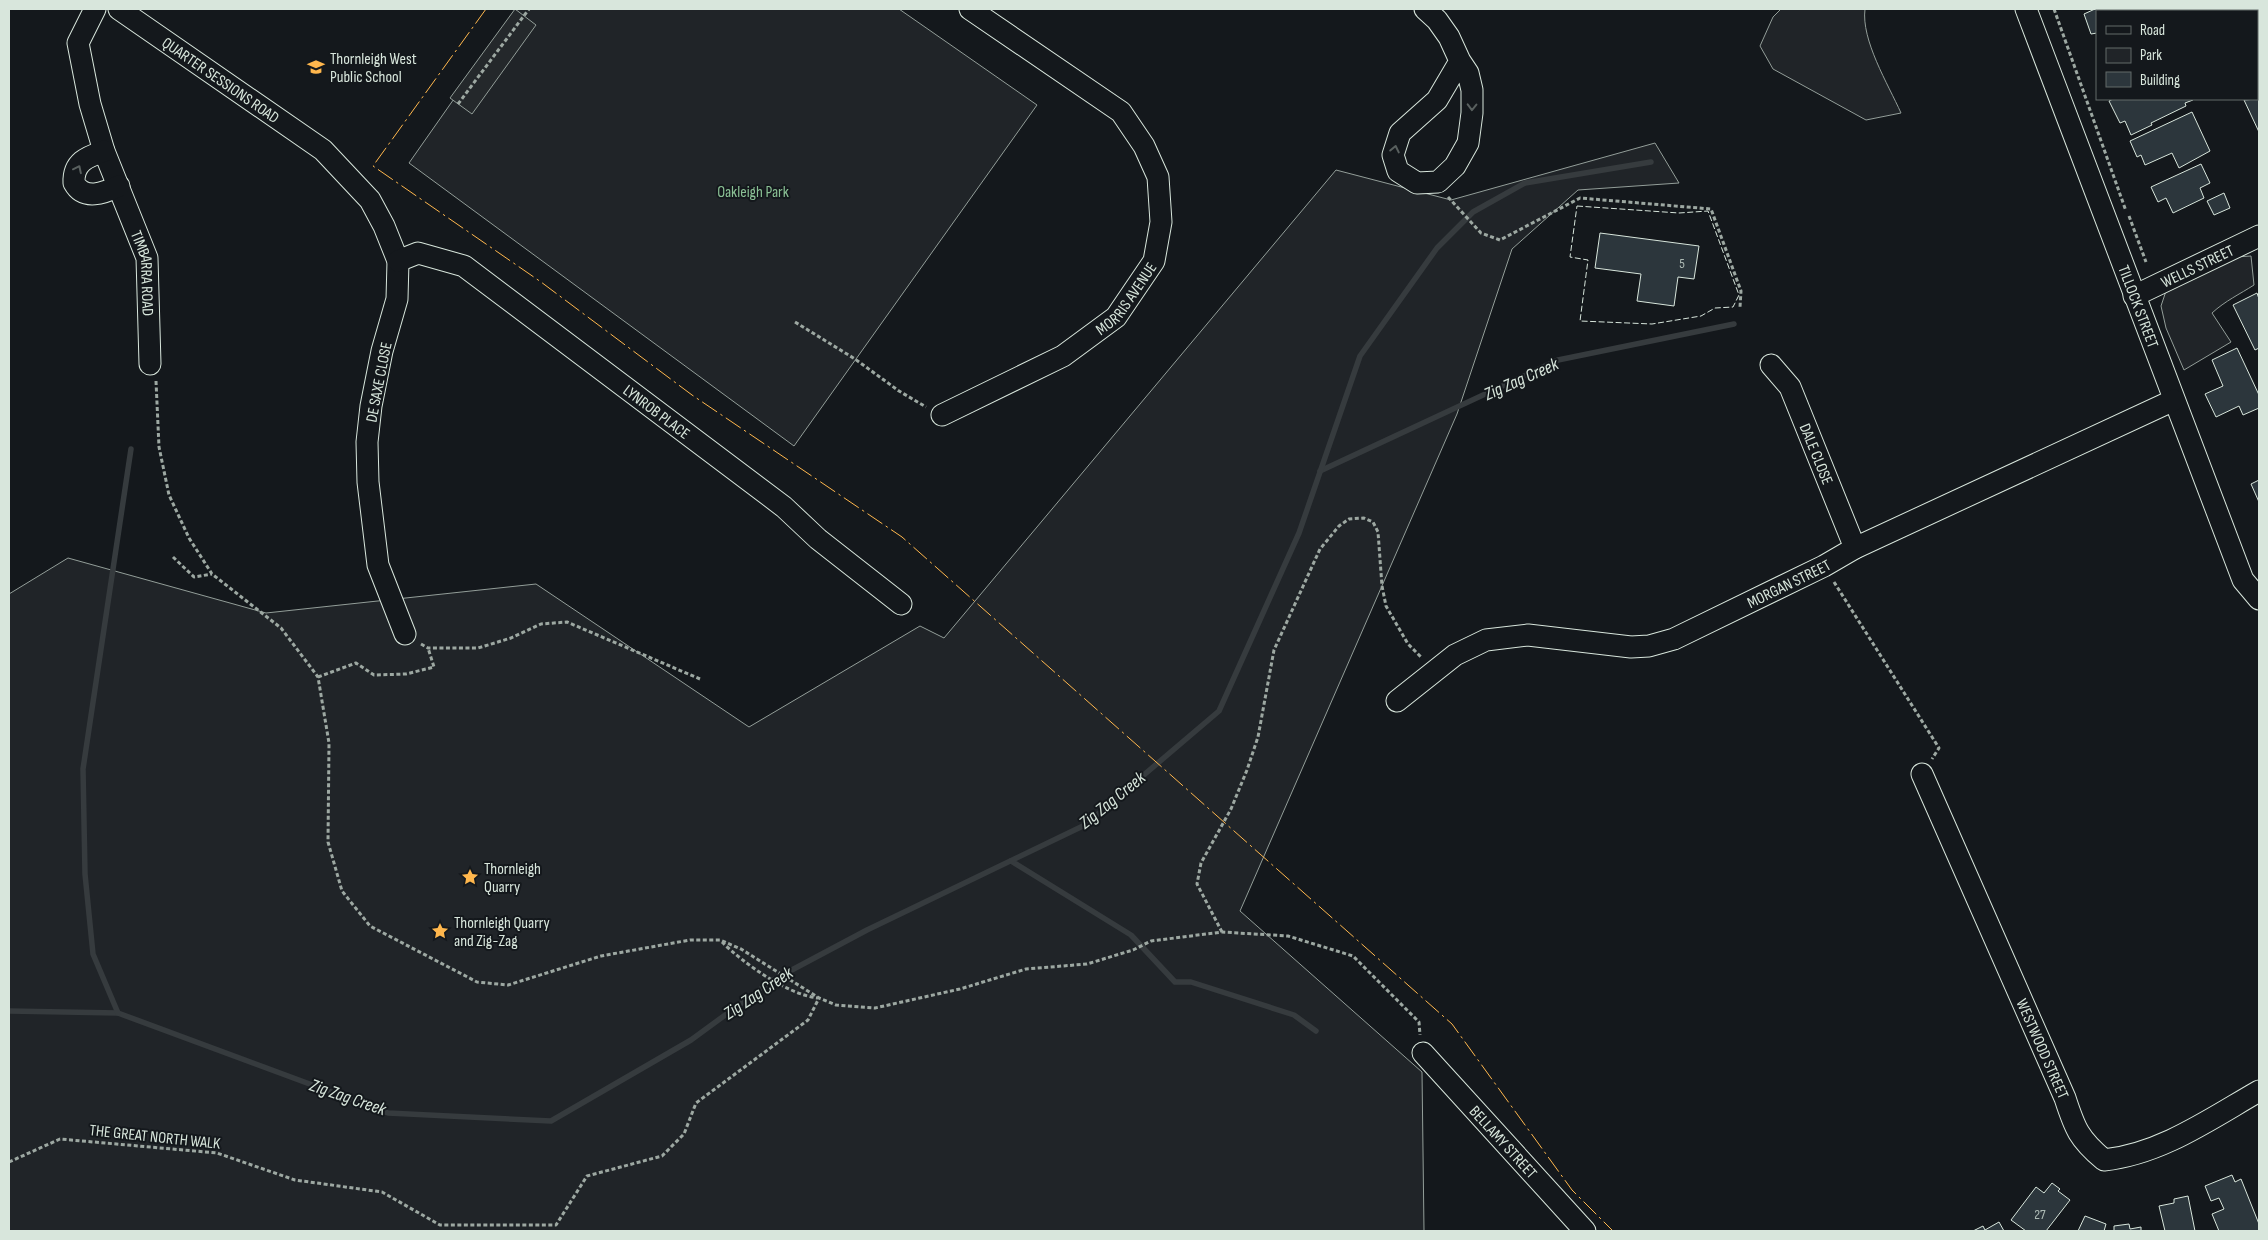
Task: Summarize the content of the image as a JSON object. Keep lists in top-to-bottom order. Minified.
{"streets":{"street":["QUARTER SESSIONS ROAD","WELLS STREET","TIMBARRA ROAD","MORRIS AVENUE","TILLOCK STREET","DE SAXE CLOSE","LYNROB PLACE","DALE CLOSE","MORGAN STREET","WESTWOOD STREET","BELLAMY STREET"],"path":["THE GREAT NORTH WALK"]},"crossings":[["QUARTER SESSIONS ROAD","DE SAXE CLOSE"],["WELLS STREET","TILLOCK STREET"],["TILLOCK STREET","MORGAN STREET"],["DE SAXE CLOSE","LYNROB PLACE"],["DALE CLOSE","MORGAN STREET"]],"water":["Zig Zag Creek"],"parks":["Oakleigh Park"],"places":{"school or university":["Thornleigh West Public School"],"place":["Thornleigh Quarry","Thornleigh Quarry and Zig-Zag"]},"house_numbers":["5","27"],"legend":["Road","Park","Building"]}
